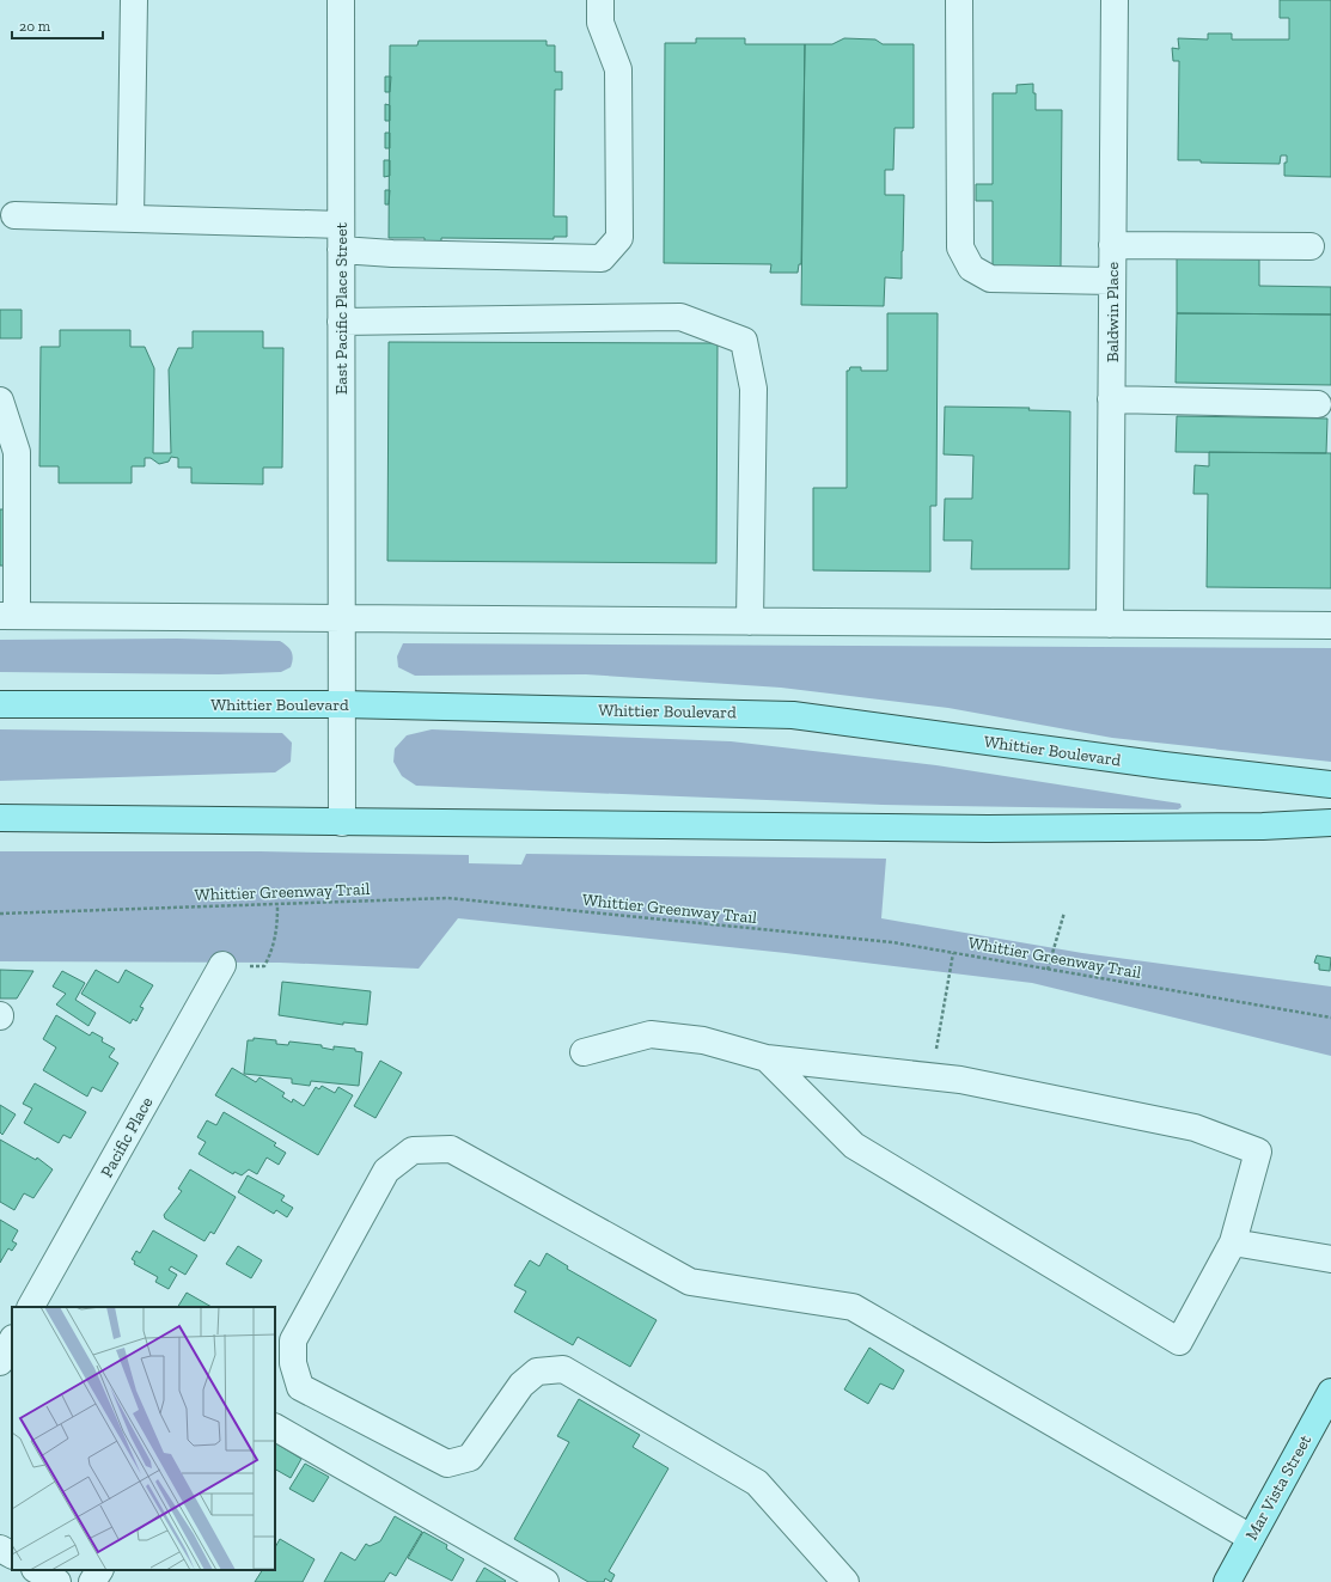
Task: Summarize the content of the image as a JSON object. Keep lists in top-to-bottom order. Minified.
{"streets":{"main road":["Whittier Boulevard","Mar Vista Street"],"street":["East Pacific Place Street","Baldwin Place","Pacific Place"],"path":["Whittier Greenway Trail"]},"scale_bar":"20 m"}
